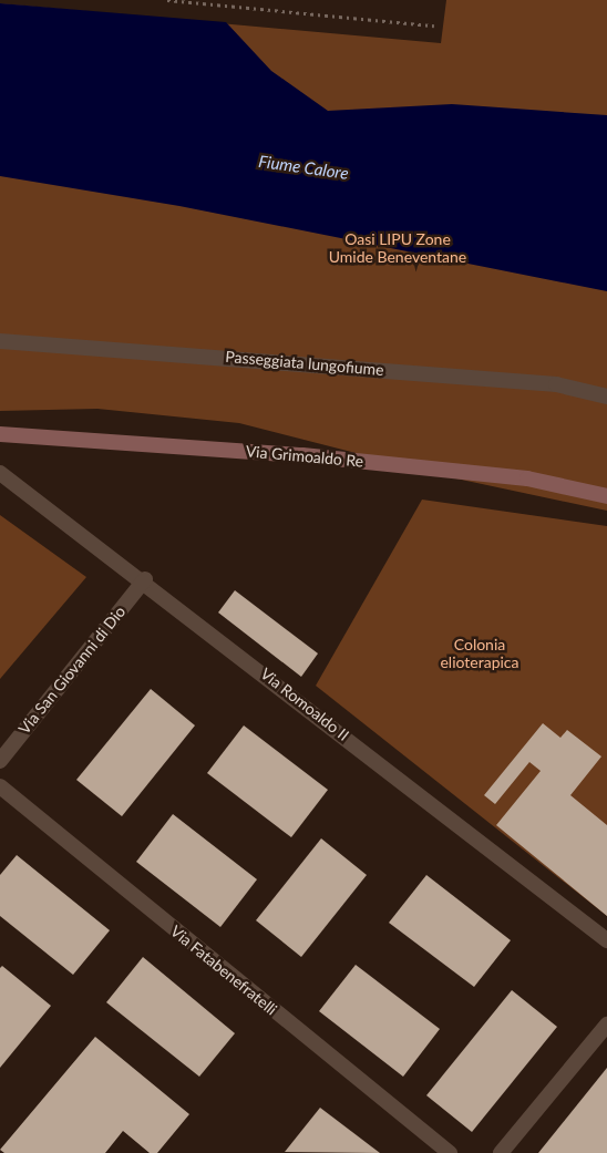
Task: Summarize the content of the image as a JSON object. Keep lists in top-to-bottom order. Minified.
{"streets":{"main road":["Via Grimoaldo Re"],"street":["Passeggiata lungofiume","Via San Giovanni di Dio","Via Romoaldo II","Via Fatabenefratelli"]},"crossings":[["Via San Giovanni di Dio","Via Romoaldo II"]],"water":["Fiume Calore"],"parks":["Oasi LIPU Zone Umide Beneventane","Colonia elioterapica"]}
